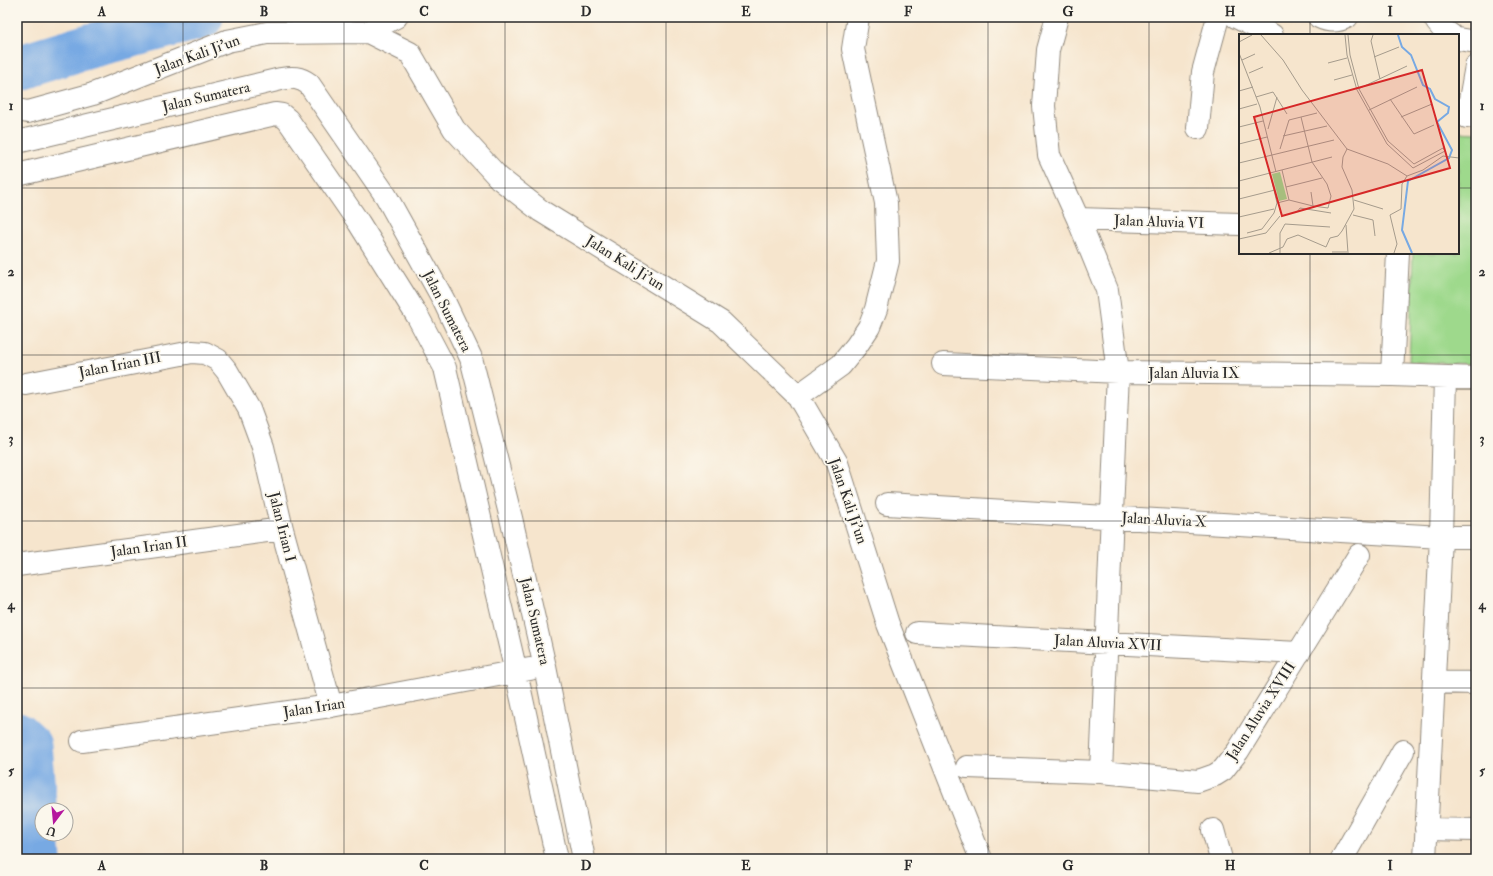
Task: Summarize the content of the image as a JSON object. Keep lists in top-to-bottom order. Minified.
{"streets":{"street":["Jalan Kali Ji'un","Jalan Sumatera","Jalan Aluvia VI","Jalan Irian III","Jalan Aluvia IX","Jalan Aluvia X","Jalan Irian I","Jalan Irian II","Jalan Aluvia XVII","Jalan Irian","Jalan Aluvia XVIII"]},"crossings":[["Jalan Sumatera","Jalan Irian"],["Jalan Irian III","Jalan Irian I"],["Jalan Irian I","Jalan Irian II"],["Jalan Irian I","Jalan Irian"],["Jalan Aluvia XVII","Jalan Aluvia XVIII"]],"north":"bottom","grid":{"columns":["A","B","C","D","E","F","G","H","I"],"rows":["1","2","3","4","5"]}}
